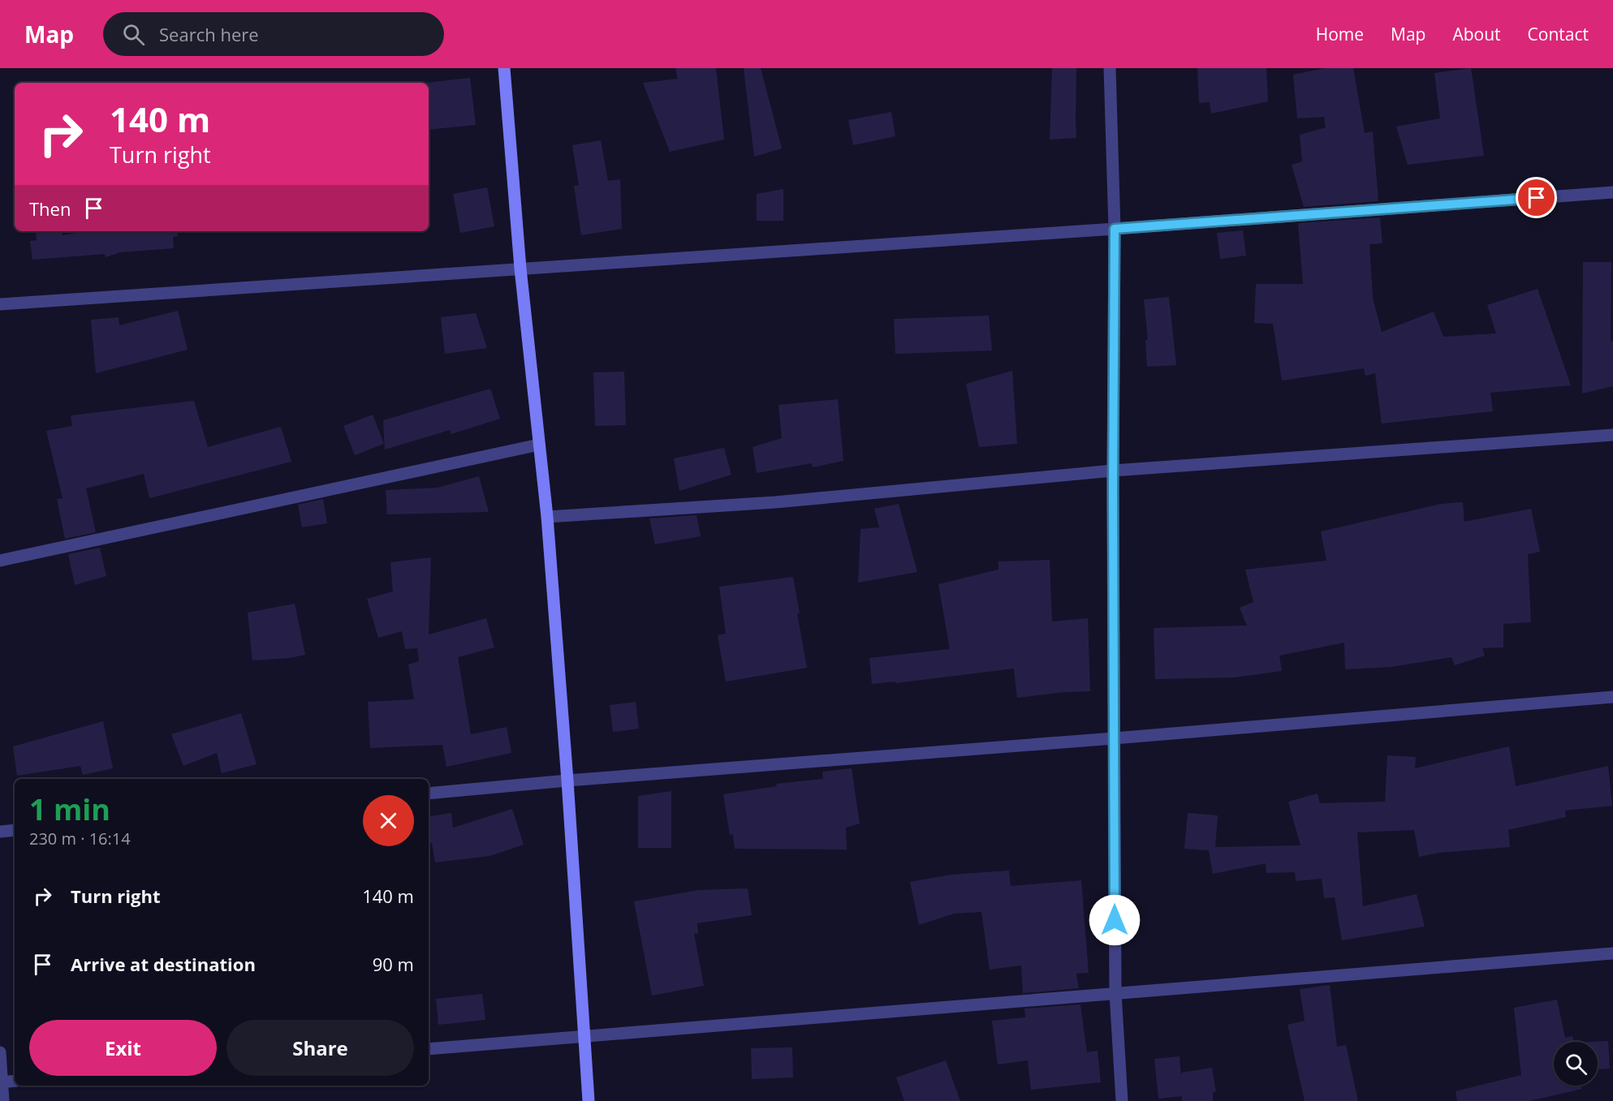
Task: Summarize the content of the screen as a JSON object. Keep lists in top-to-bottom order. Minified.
{"page":{"header":"Map","search":"Search here","nav":["Home","Map","About","Contact"],"turn":["140 m","Turn right"],"then":"Then","heading":["1 min","230 m · 16:14"],"list":[{"name":"Turn right","value":"140 m"},{"name":"Arrive at destination","value":"90 m"}],"buttons":["Exit","Share"]}}
